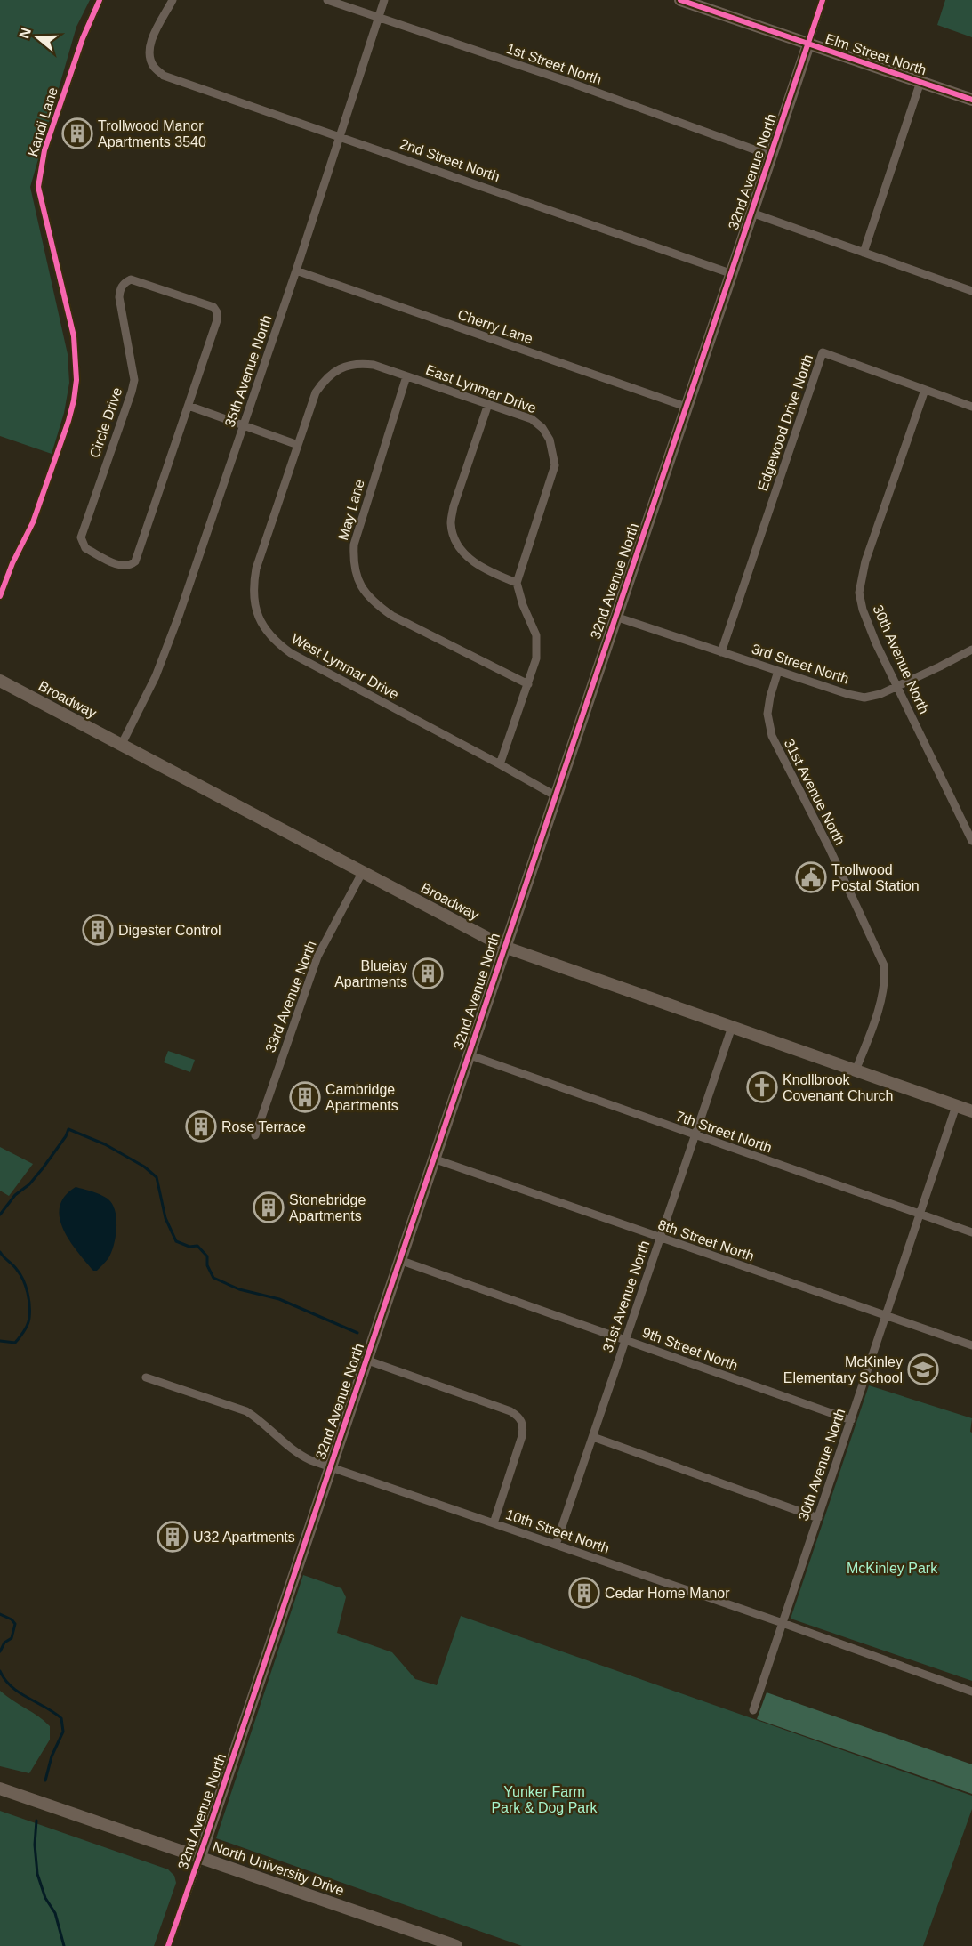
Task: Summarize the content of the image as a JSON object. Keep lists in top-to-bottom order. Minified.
{"streets":{"street":["Elm Street North","1st Street North","Kandi Lane","2nd Street North","32nd Avenue North","Cherry Lane","35th Avenue North","East Lynmar Drive","Circle Drive","Edgewood Drive North","May Lane","30th Avenue North","3rd Street North","West Lynmar Drive","Broadway","31st Avenue North","33rd Avenue North","7th Street North","8th Street North","9th Street North","10th Street North","North University Drive"]},"crossings":[["Elm Street North","32nd Avenue North"],["1st Street North","32nd Avenue North"],["1st Street North","35th Avenue North"],["2nd Street North","32nd Avenue North"],["2nd Street North","35th Avenue North"],["32nd Avenue North","Cherry Lane"],["32nd Avenue North","3rd Street North"],["32nd Avenue North","West Lynmar Drive"],["32nd Avenue North","Broadway"],["32nd Avenue North","7th Street North"],["32nd Avenue North","8th Street North"],["32nd Avenue North","9th Street North"],["32nd Avenue North","10th Street North"],["32nd Avenue North","North University Drive"],["Cherry Lane","35th Avenue North"],["35th Avenue North","Broadway"],["East Lynmar Drive","May Lane"],["East Lynmar Drive","West Lynmar Drive"],["Edgewood Drive North","30th Avenue North"],["Edgewood Drive North","3rd Street North"],["30th Avenue North","3rd Street North"],["30th Avenue North","Broadway"],["30th Avenue North","7th Street North"],["30th Avenue North","8th Street North"],["30th Avenue North","9th Street North"],["30th Avenue North","10th Street North"],["3rd Street North","31st Avenue North"],["Broadway","31st Avenue North"],["Broadway","33rd Avenue North"],["31st Avenue North","7th Street North"],["31st Avenue North","8th Street North"],["31st Avenue North","9th Street North"],["31st Avenue North","10th Street North"]],"parks":["McKinley Park","Yunker Farm Park & Dog Park"],"places":{"building":["Trollwood Manor Apartments 3540","Digester Control","Bluejay Apartments","Cambridge Apartments","Rose Terrace","Stonebridge Apartments","U32 Apartments","Cedar Home Manor"],"public building":["Trollwood Postal Station"],"church":["Knollbrook Covenant Church"],"school or university":["McKinley Elementary School"]},"north":"left"}
